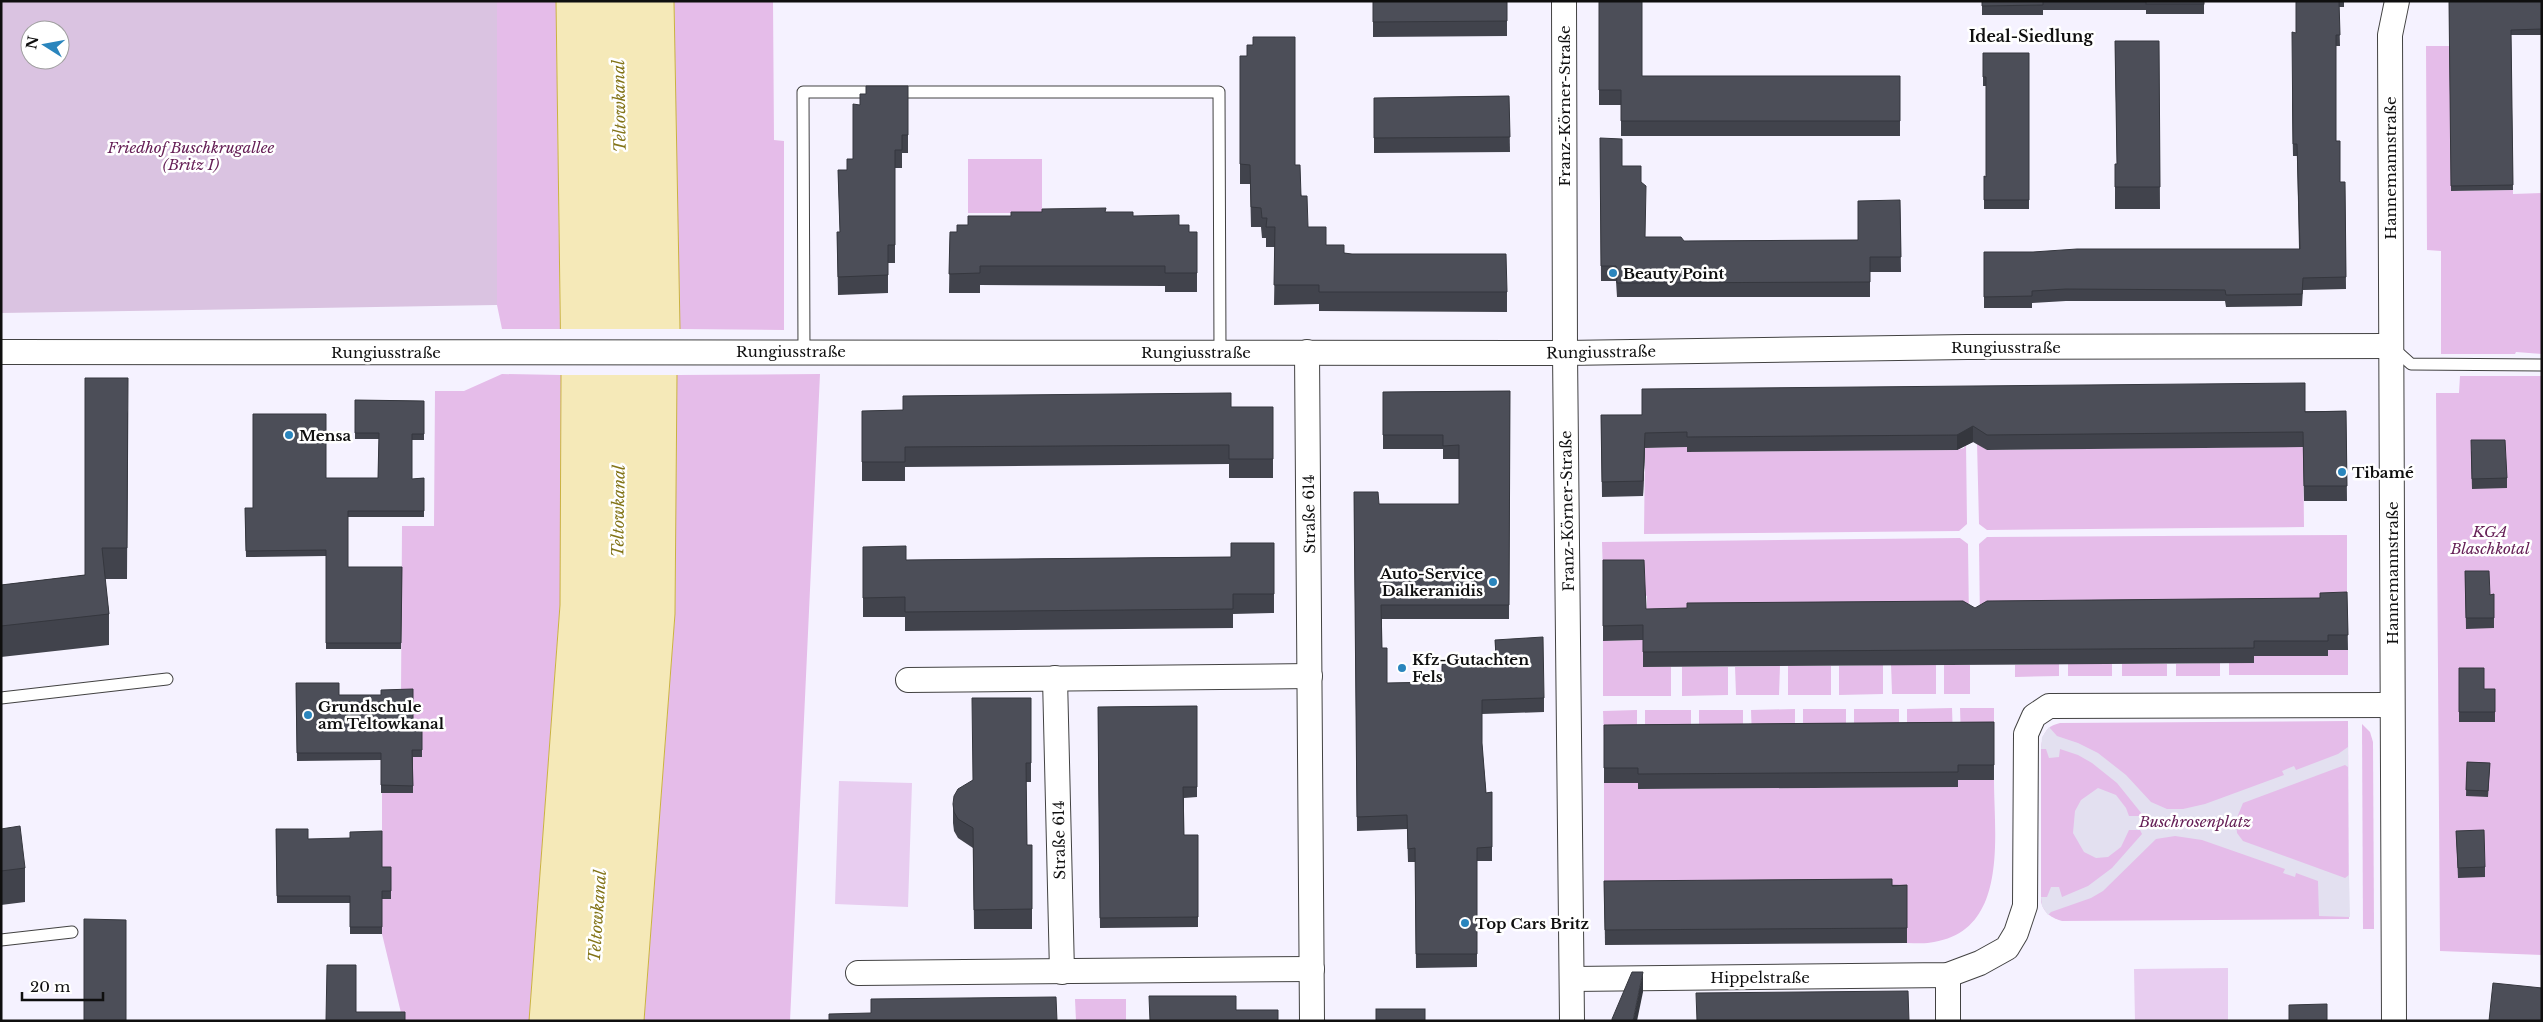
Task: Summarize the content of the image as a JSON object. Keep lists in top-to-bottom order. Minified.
{"streets":{"street":["Franz-Körner-Straße","Hannemannstraße","Rungiusstraße","Straße 614","Hippelstraße"]},"crossings":[["Franz-Körner-Straße","Rungiusstraße"],["Franz-Körner-Straße","Hippelstraße"],["Hannemannstraße","Rungiusstraße"],["Rungiusstraße","Straße 614"]],"districts":["Ideal-Siedlung"],"water":["Teltowkanal"],"parks":["Friedhof Buschkrugallee (Britz I)","KGA Blaschkotal","Buschrosenplatz"],"places":["Beauty Point","Mensa","Tibamé","Auto-Service Dalkeranidis","Kfz-Gutachten Fels","Grundschule am Teltowkanal","Top Cars Britz"],"scale_bar":"20 m","north":"left"}
